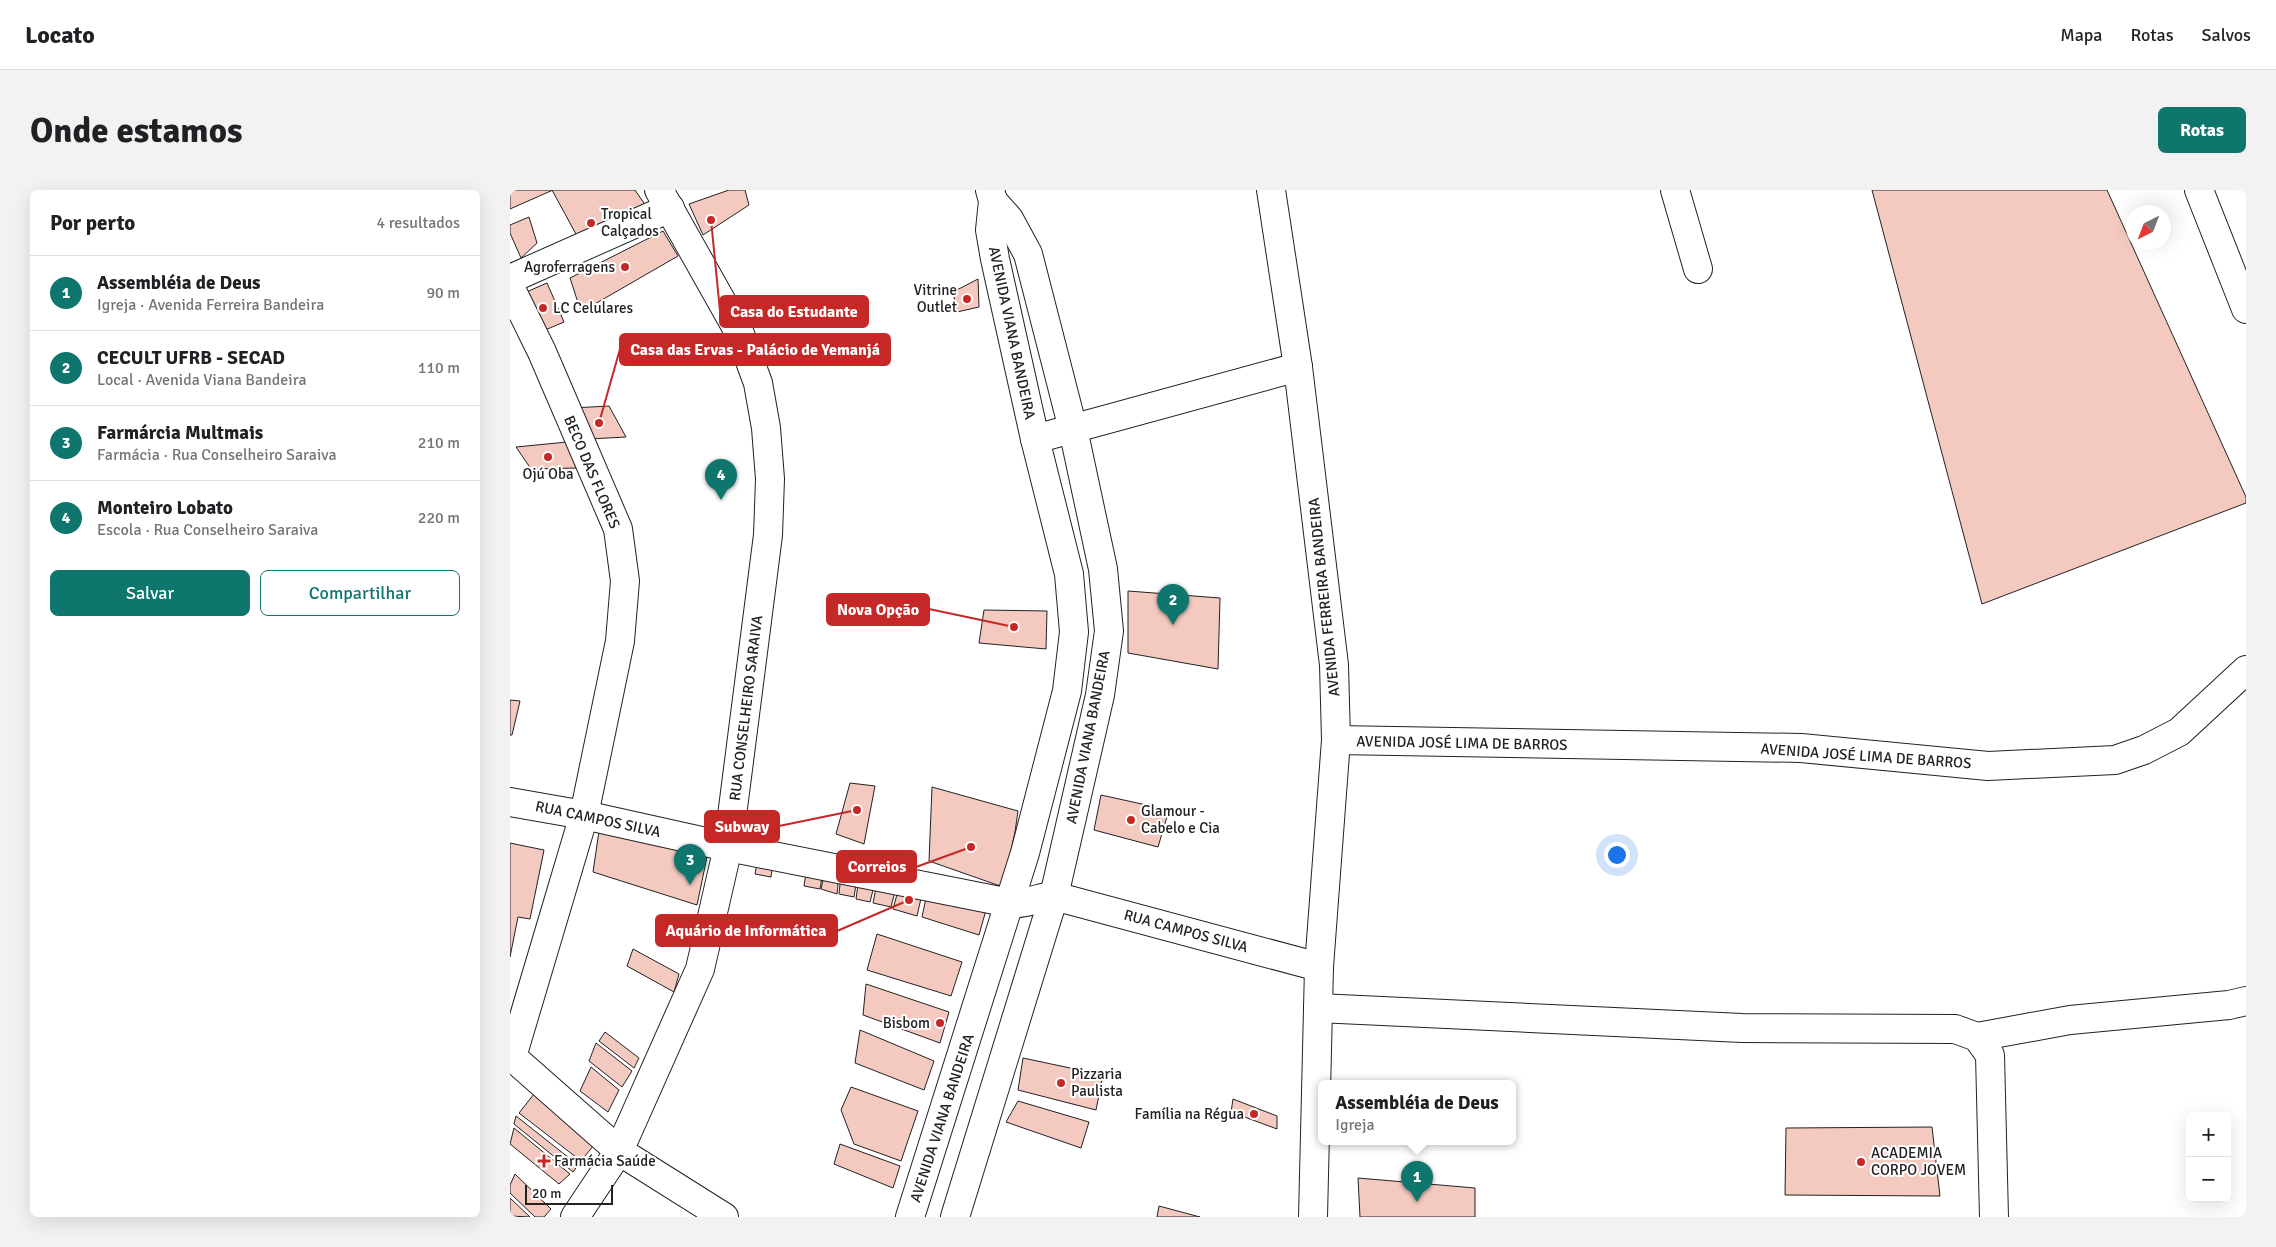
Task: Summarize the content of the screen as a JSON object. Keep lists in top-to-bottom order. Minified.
{"streets":{"street":["AVENIDA VIANA BANDEIRA","BECO DAS FLORES","AVENIDA FERREIRA BANDEIRA","RUA CONSELHEIRO SARAIVA","AVENIDA JOSÉ LIMA DE BARROS","RUA CAMPOS SILVA"]},"crossings":[["AVENIDA VIANA BANDEIRA","RUA CAMPOS SILVA"],["BECO DAS FLORES","RUA CAMPOS SILVA"],["AVENIDA FERREIRA BANDEIRA","AVENIDA JOSÉ LIMA DE BARROS"],["AVENIDA FERREIRA BANDEIRA","RUA CAMPOS SILVA"],["RUA CONSELHEIRO SARAIVA","RUA CAMPOS SILVA"]],"places":{"other":["Casa do Estudante","Tropical Calçados","Agroferragens","Vitrine Outlet","LC Celulares","Casa das Ervas - Palácio de Yemanjá","Ojú Oba","Nova Opção","Subway","Glamour - Cabelo e Cia","Correios","Aquário de Informática","Bisbom","Pizzaria Paulista","Família na Régua","ACADEMIA CORPO JOVEM"],"health":["Farmácia Saúde"]},"scale_bar":"20 m","north":"bottom left","page":{"header":"Locato","nav":["Mapa","Rotas","Salvos"],"buttons":["Rotas",["Salvar","Compartilhar"]],"title":"Onde estamos","heading":["Por perto","4 resultados"],"list":[{"mark":"1","name":"Assembléia de Deus","note":"Igreja · Avenida Ferreira Bandeira","value":"90 m"},{"mark":"2","name":"CECULT UFRB - SECAD","note":"Local · Avenida Viana Bandeira","value":"110 m"},{"mark":"3","name":"Farmárcia Multmais","note":"Farmácia · Rua Conselheiro Saraiva","value":"210 m"},{"mark":"4","name":"Monteiro Lobato","note":"Escola · Rua Conselheiro Saraiva","value":"220 m"}],"pins":["4","2","3","1"],"popup":["Assembléia de Deus","Igreja"],"map_buttons":["+","−"],"scale":"20 m"}}
